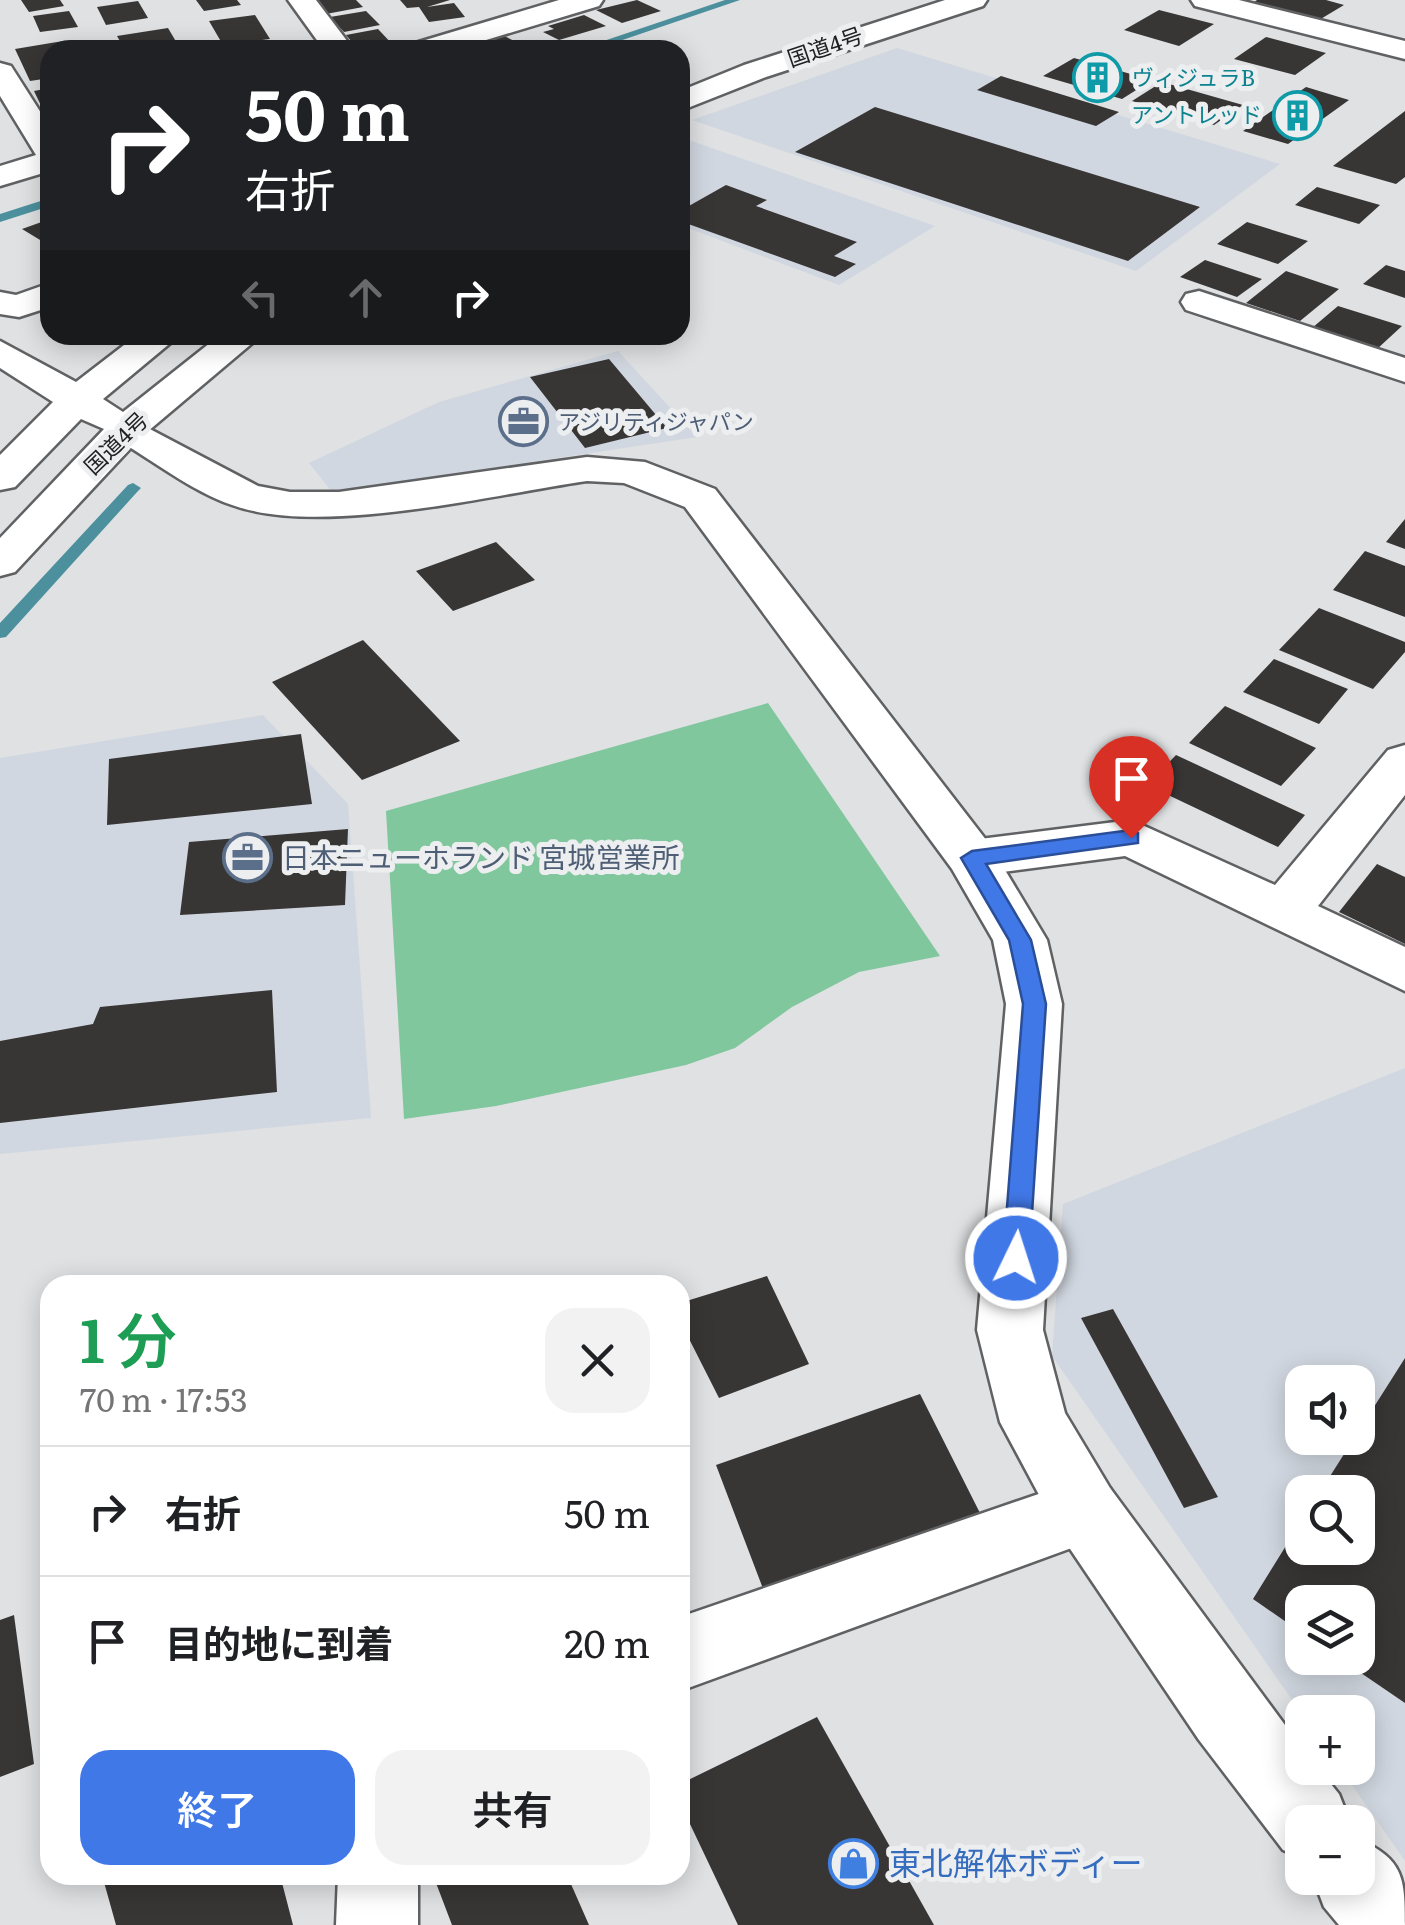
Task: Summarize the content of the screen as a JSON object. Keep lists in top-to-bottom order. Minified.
{"streets":{"main road":["国道4号"]},"places":{"building":["ヴィジュラB","アントレッド"],"office":["アジリティジャパン","日本ニューホランド 宮城営業所"],"shop":["東北解体ボディー"]},"page":{"turn":["50 m","右折"],"heading":["1 分","70 m · 17:53"],"map_buttons":["+","−"],"list":[{"name":"右折","value":"50 m"},{"name":"目的地に到着","value":"20 m"}],"buttons":["終了","共有"]}}
